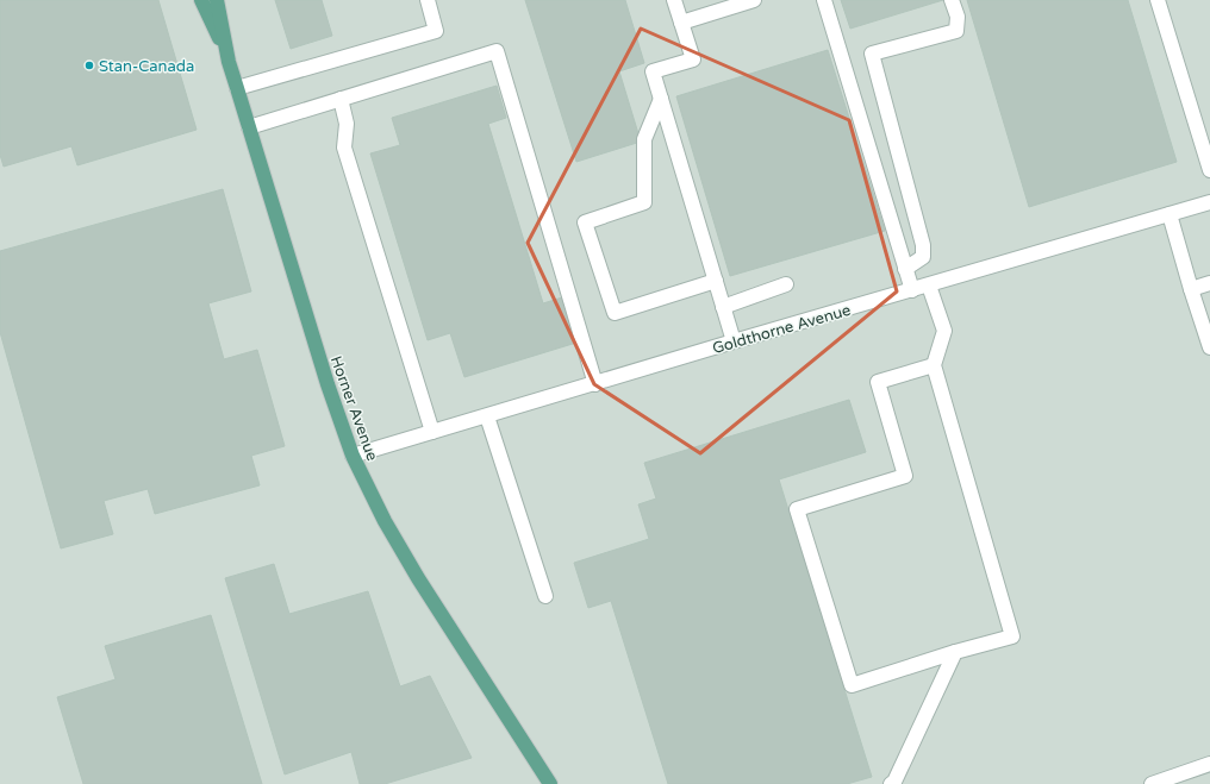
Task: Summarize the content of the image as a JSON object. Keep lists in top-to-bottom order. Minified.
{"streets":{"main road":["Horner Avenue"],"street":["Goldthorne Avenue"]},"crossings":[["Goldthorne Avenue","Horner Avenue"]],"places":["Stan-Canada"]}
